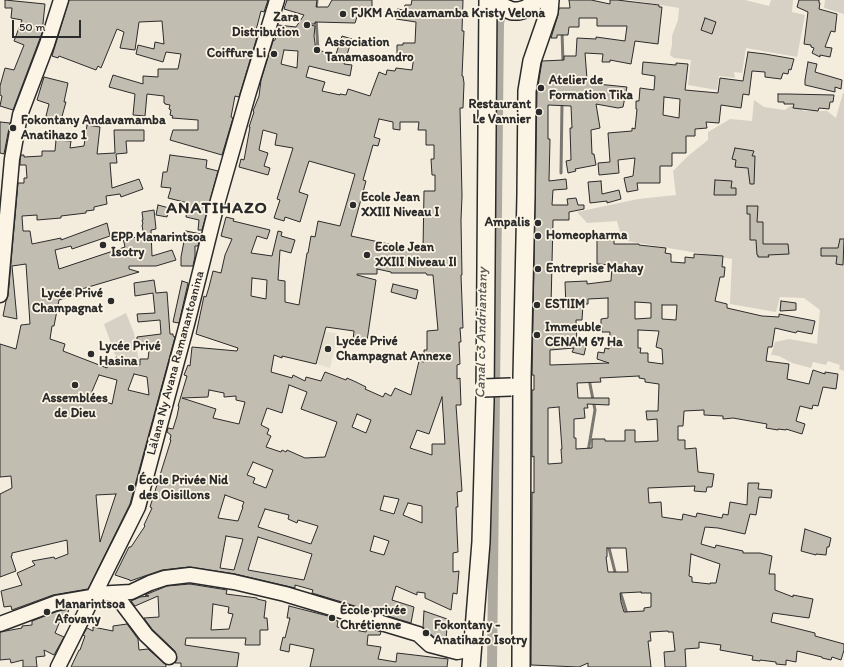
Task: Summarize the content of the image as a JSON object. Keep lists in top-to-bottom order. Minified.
{"streets":{"street":["Làlana Ny Avana Ramanantoanina"]},"districts":["ANATIHAZO"],"water":["Canal c3 Andriantany"],"places":["FJKM Andavamamba Kristy Velona","Zara Distribution","Association Tanamasoandro","Coiffure Li","Atelier de Formation Tika","Restaurant Le Vannier","Fokontany Andavamamba Anatihazo 1","Ecole Jean XXIII Niveau I","Ampalis","Homeopharma","EPP Manarintsoa Isotry","Ecole Jean XXIII Niveau II","Entreprise Mahay","Lycée Privé Champagnat","ESTIIM","Immeuble CENAM 67 Ha","Lycée Privé Champagnat Annexe","Lycée Privé Hasina","Assemblées de Dieu","École Privée Nid des Oisillons","Manarintsoa Afovany","École privée Chrétienne","Fokontany - Anatihazo Isotry"],"scale_bar":"50 m"}
